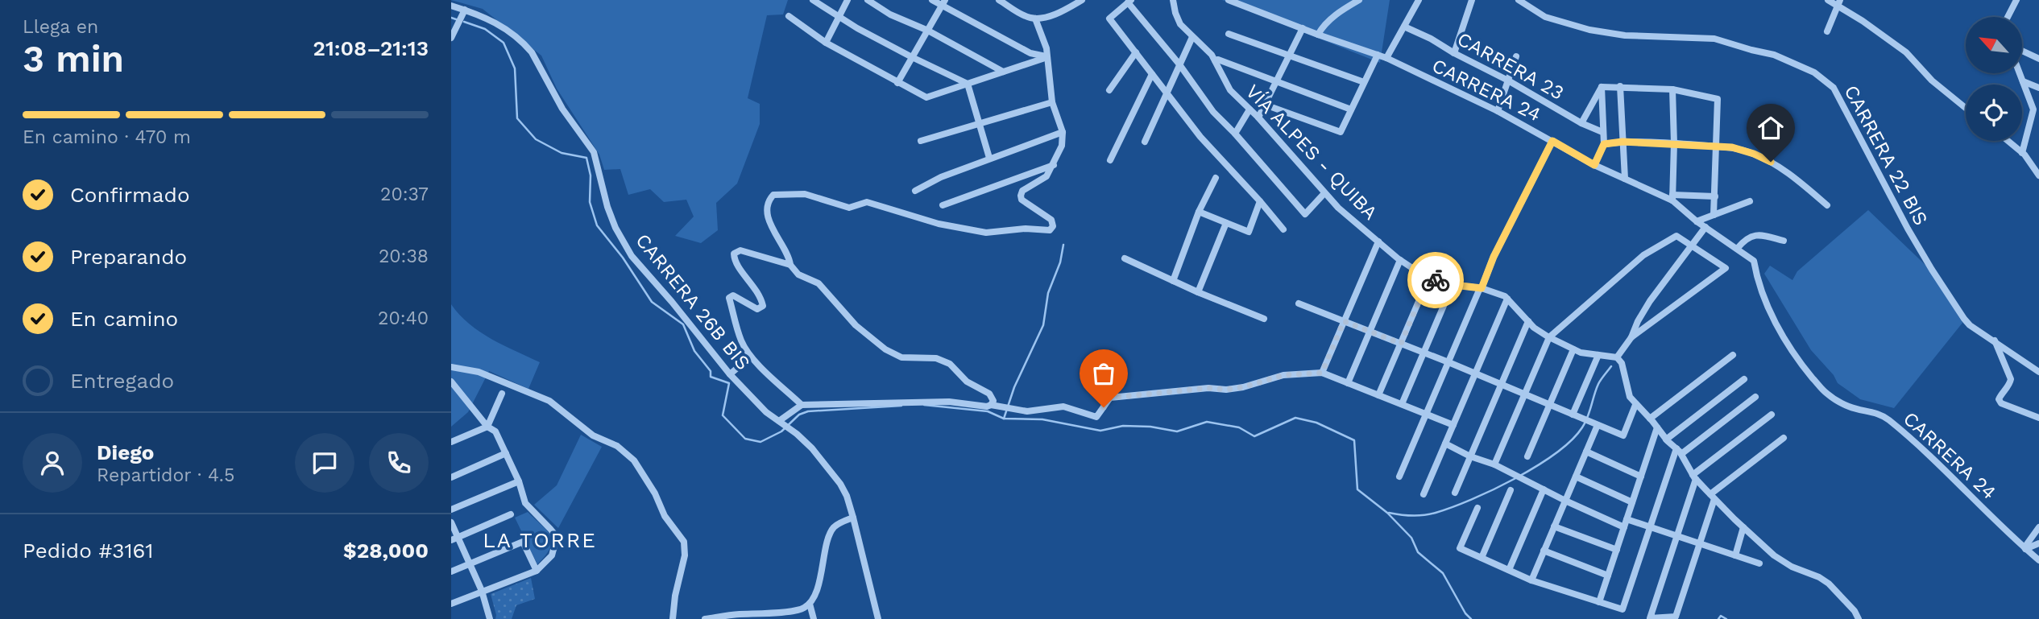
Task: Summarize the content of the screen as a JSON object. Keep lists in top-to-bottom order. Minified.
{"streets":{"street":["CARRERA 23","CARRERA 24","VÍA ALPES - QUIBA","CARRERA 22 BIS","CARRERA 26B BIS"]},"districts":["LA TORRE"],"north":"top left","page":{"heading":["3 min","Llega en","21:08–21:13"],"panel":["Diego","Repartidor · 4.5","Pedido #3161","$28,000"],"bar":"En camino · 470 m","list":[["Confirmado","20:37"],["Preparando","20:38"],["En camino","20:40"],"Entregado"]}}
